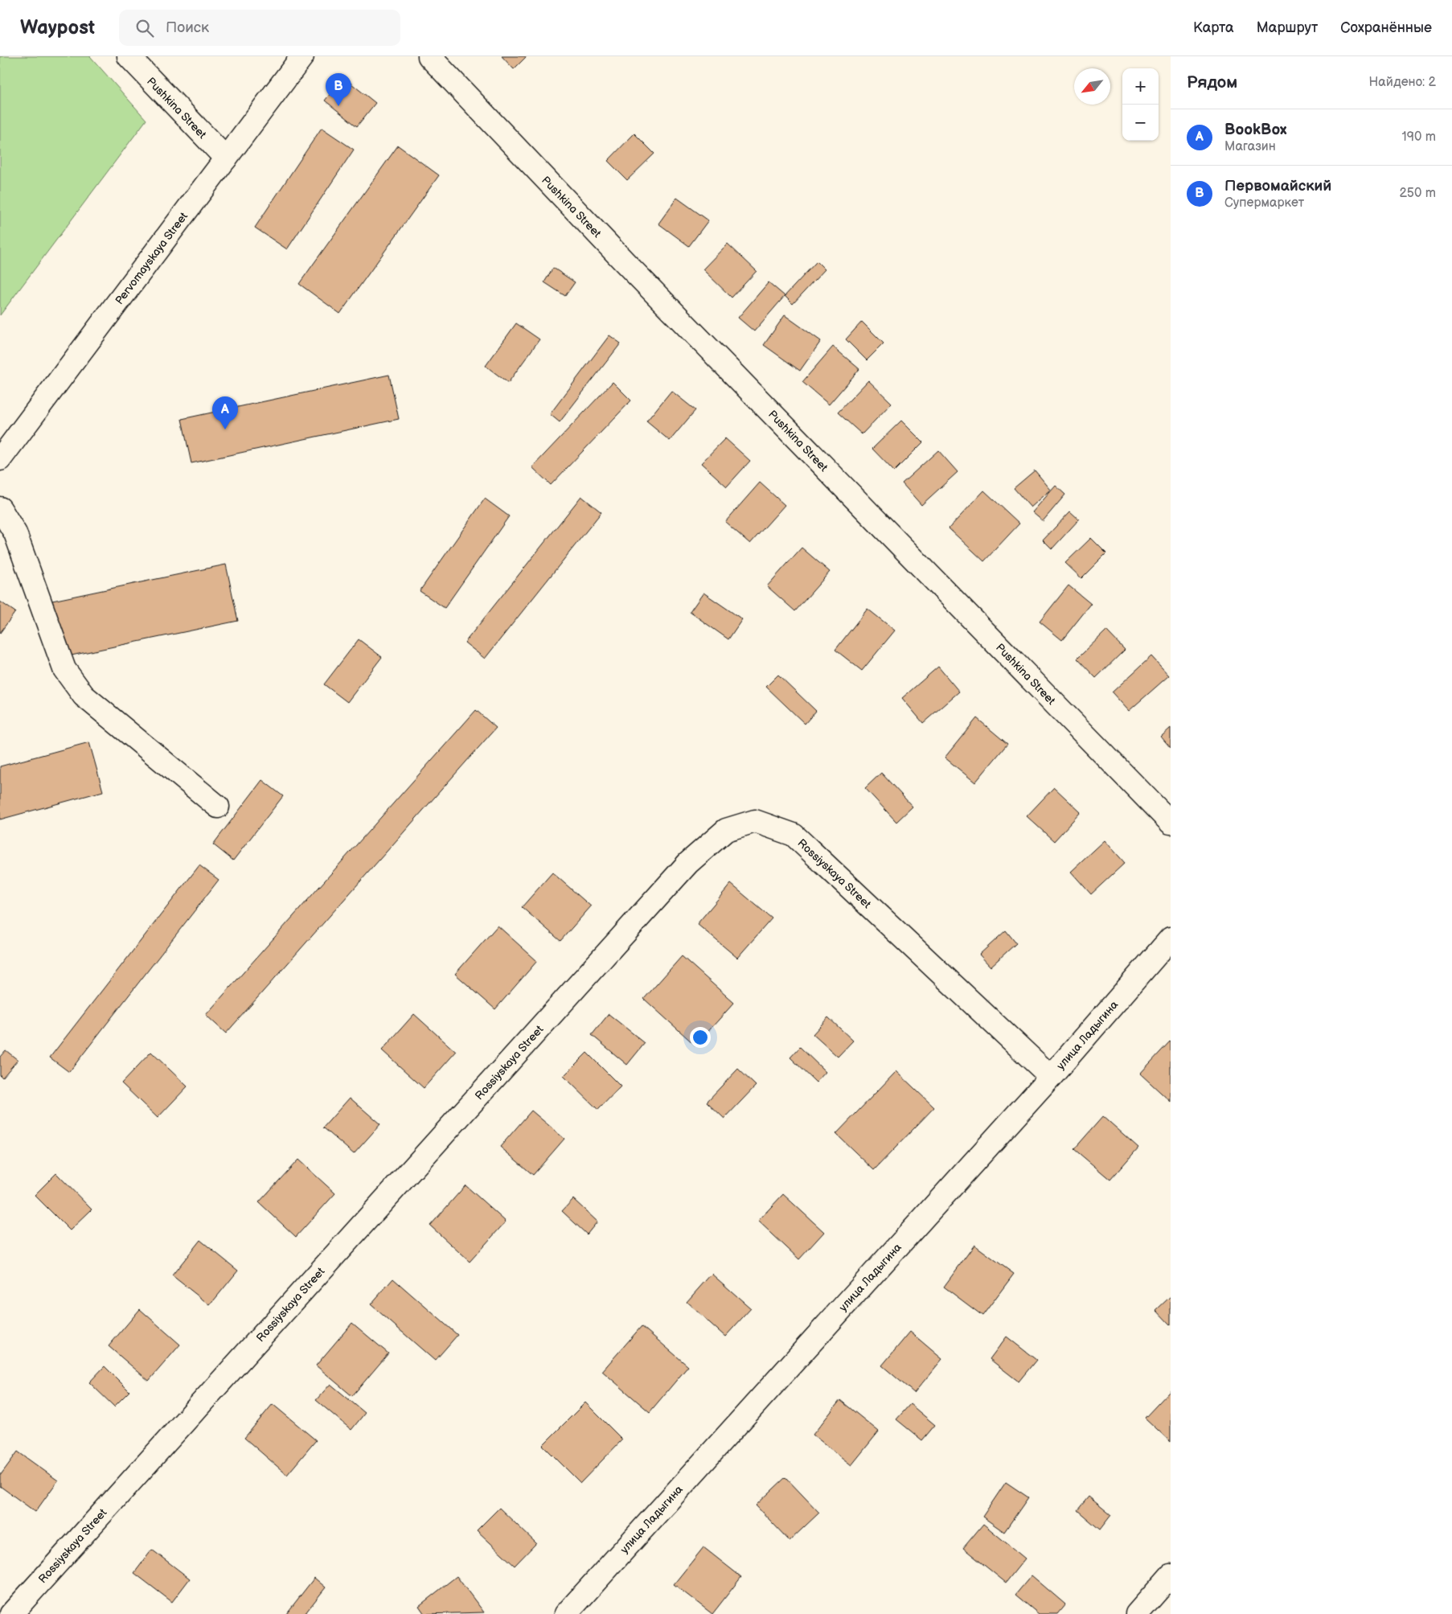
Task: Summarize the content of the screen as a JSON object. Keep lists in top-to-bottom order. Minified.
{"streets":{"street":["Pushkina Street","Pervomayskaya Street","Rossiyskaya Street","улица Ладыгина"]},"crossings":[["Pushkina Street","Pervomayskaya Street"],["Rossiyskaya Street","улица Ладыгина"]],"north":"bottom left","page":{"header":"Waypost","search":"Поиск","nav":["Карта","Маршрут","Сохранённые"],"heading":["Рядом","Найдено: 2"],"map_buttons":["+","−"],"pins":["B","A"],"list":[{"mark":"A","name":"BookBox","note":"Магазин","value":"190 m"},{"mark":"B","name":"Первомайский","note":"Супермаркет","value":"250 m"}]}}
